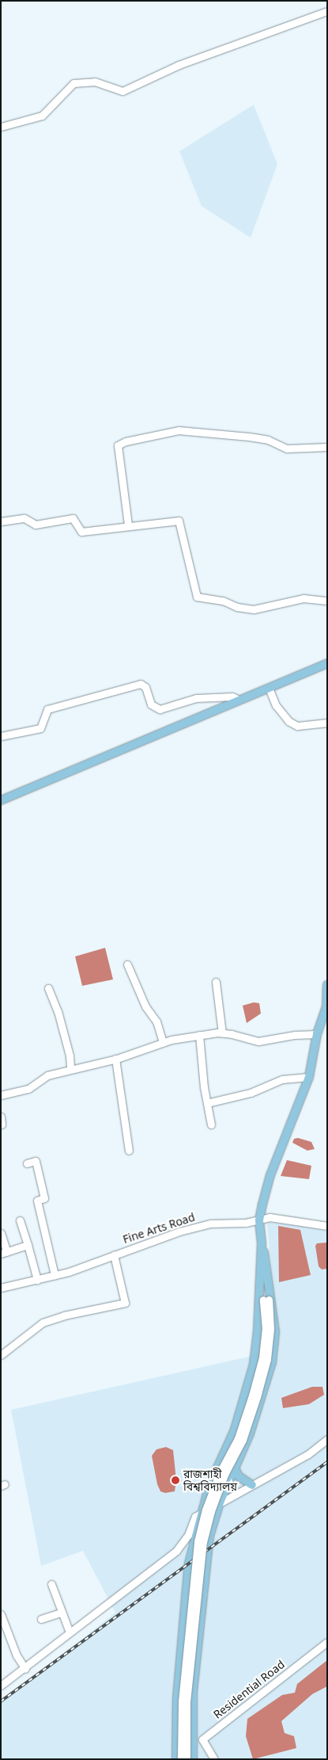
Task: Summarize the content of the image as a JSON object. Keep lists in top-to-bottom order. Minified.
{"streets":{"street":["Fine Arts Road","Residential Road"]},"places":["রাজশাহী বিশ্ববিদ্যালয়"]}
